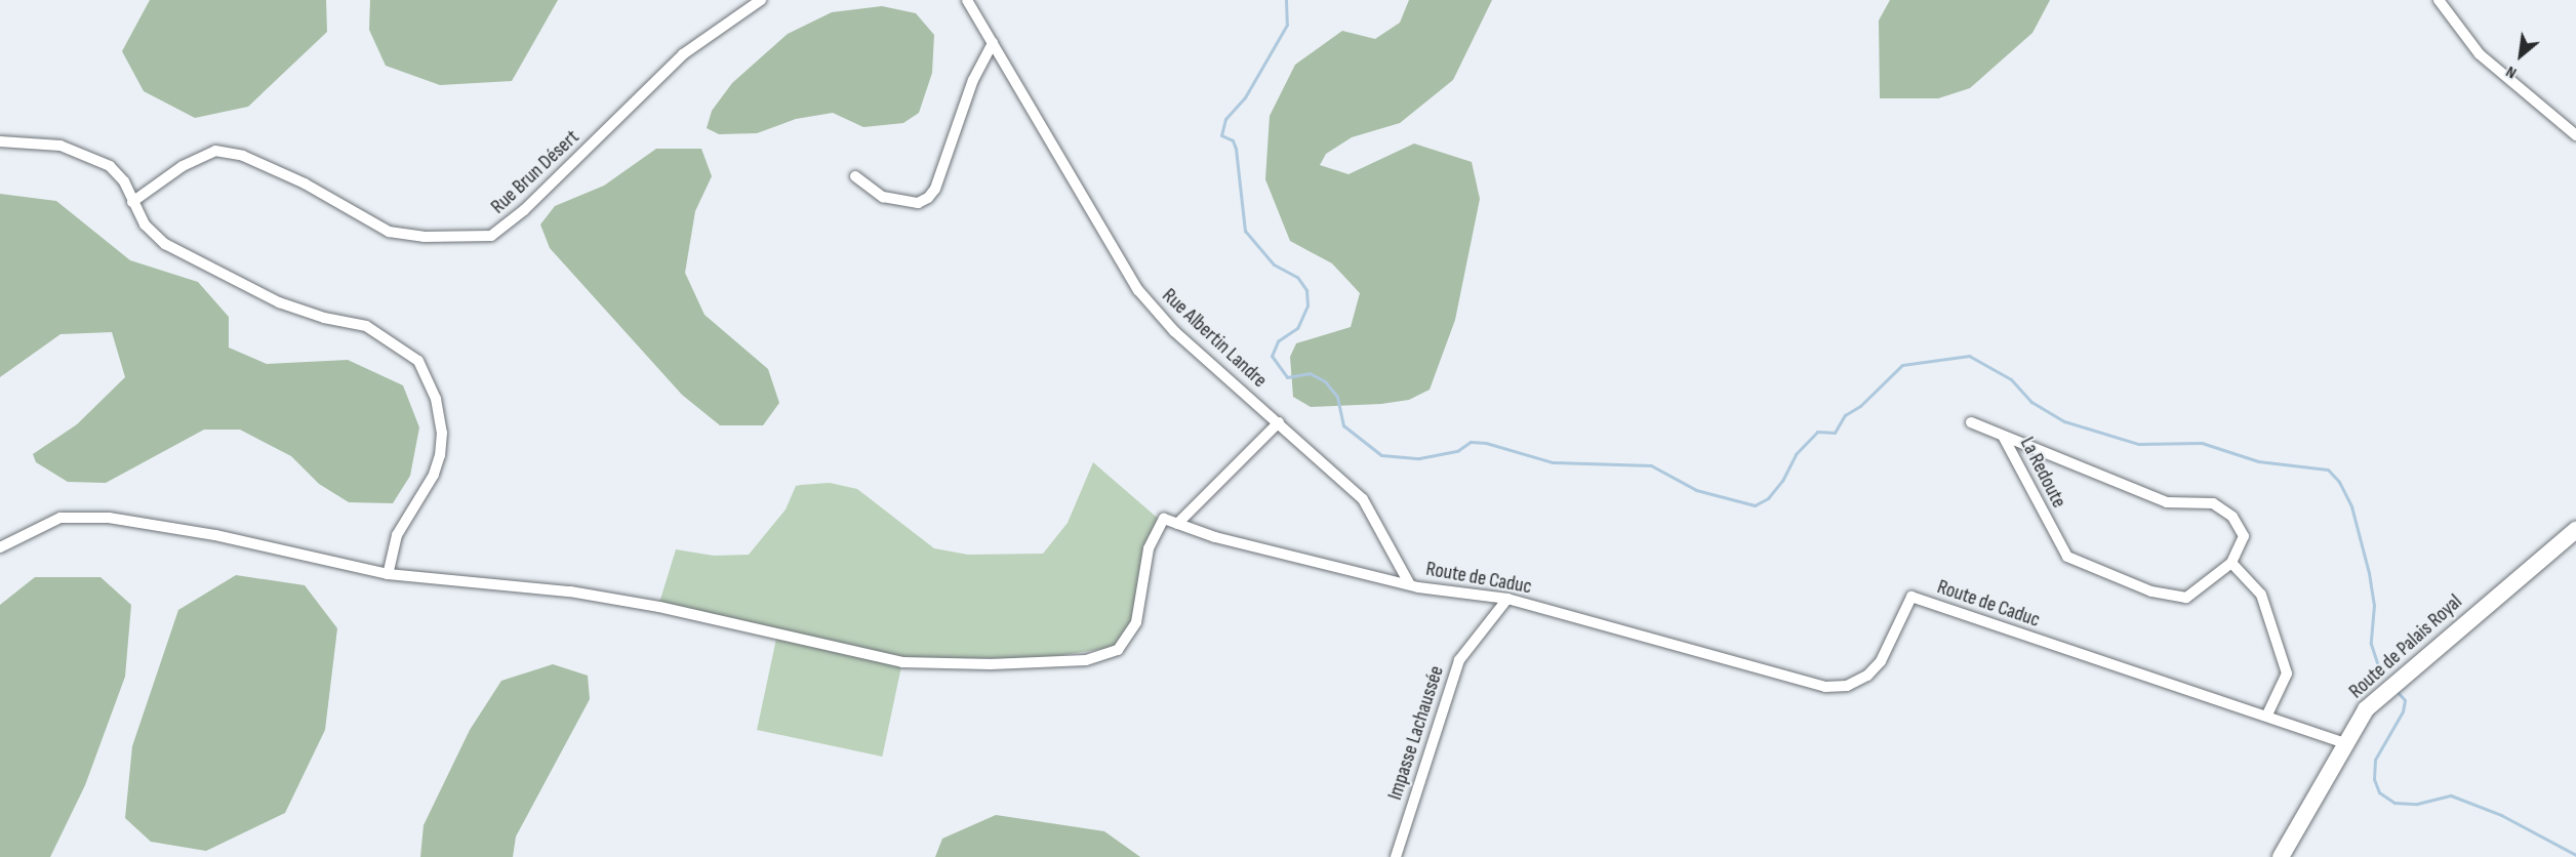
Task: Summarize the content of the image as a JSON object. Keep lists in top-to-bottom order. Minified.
{"streets":{"main road":["Route de Palais Royal"],"street":["Rue Brun Désert","Rue Albertin Landre","La Redoute","Route de Caduc","Impasse Lachaussée"]},"crossings":[["Rue Albertin Landre","Route de Caduc"],["Route de Caduc","Route de Palais Royal"],["Route de Caduc","Impasse Lachaussée"]],"north":"bottom left"}
